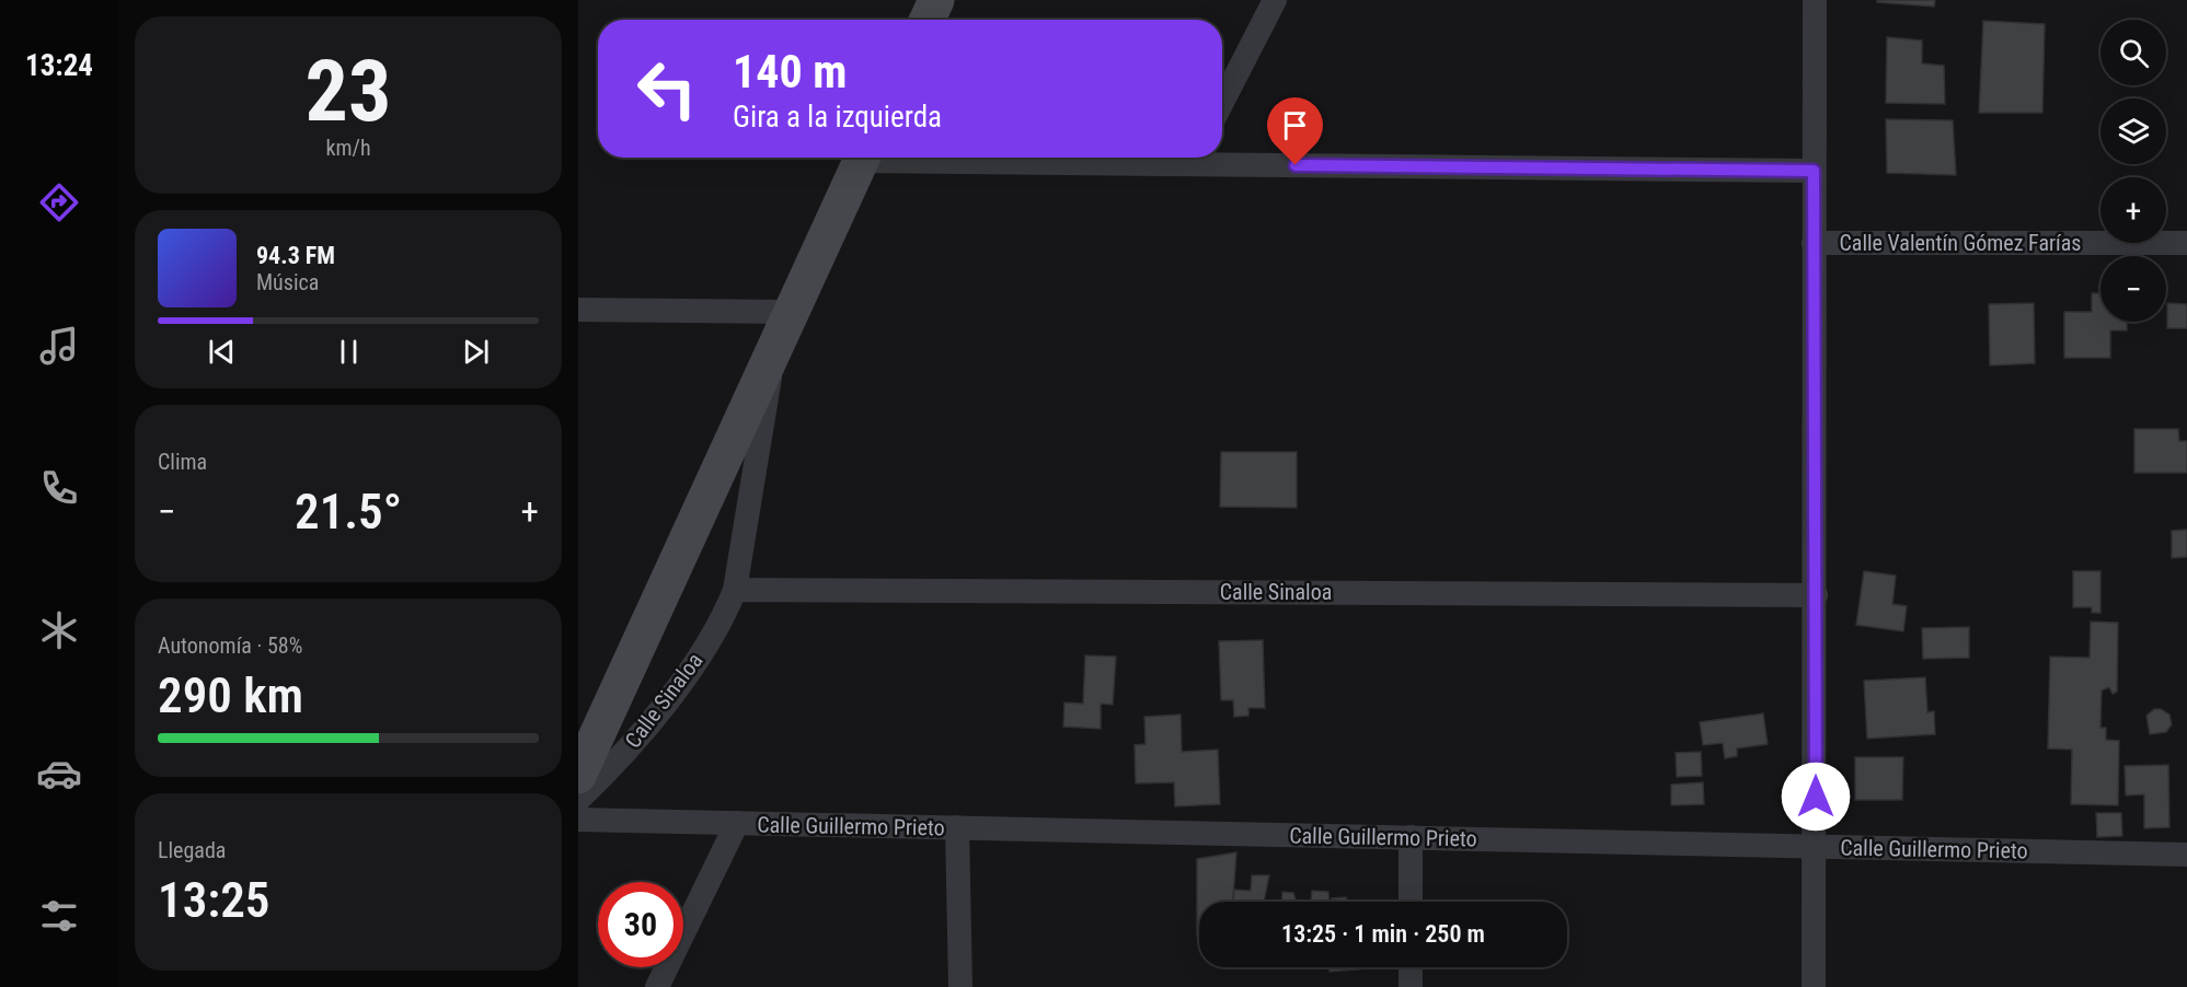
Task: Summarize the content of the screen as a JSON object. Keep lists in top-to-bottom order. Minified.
{"streets":{"street":["Calle Valentín Gómez Farías","Calle Sinaloa","Calle Guillermo Prieto"]},"page":{"tabs":"13:24","tile":[["23","km/h"],"Clima",["Autonomía · 58%","290 km"],["Llegada","13:25"]],"map_buttons":["+","−"],"turn":["140 m","Gira a la izquierda"],"song":["94.3 FM","Música"],"heat":["−","21.5°","+"],"limit":"30","trip":"13:25 · 1 min · 250 m"}}
